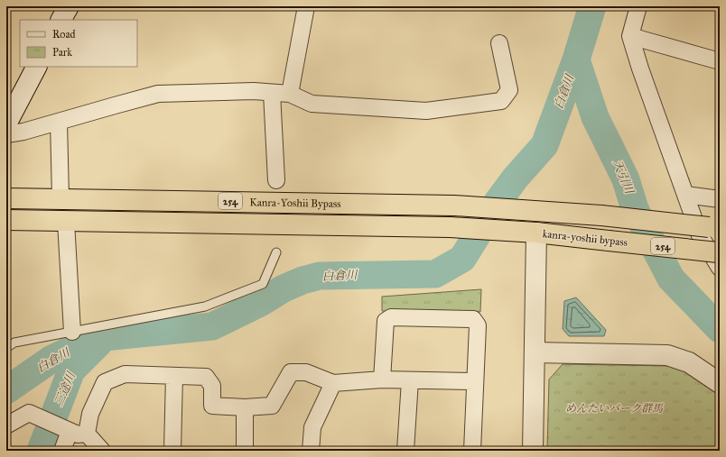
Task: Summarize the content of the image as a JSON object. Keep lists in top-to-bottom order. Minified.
{"streets":{"highway":["254","Kanra-Yoshii Bypass","kanra-yoshii bypass"]},"crossings":[["Kanra-Yoshii Bypass","kanra-yoshii bypass"]],"water":["白倉川","天引川","三途川"],"parks":["めんたいパーク群馬"],"legend":["Road","Park"]}
